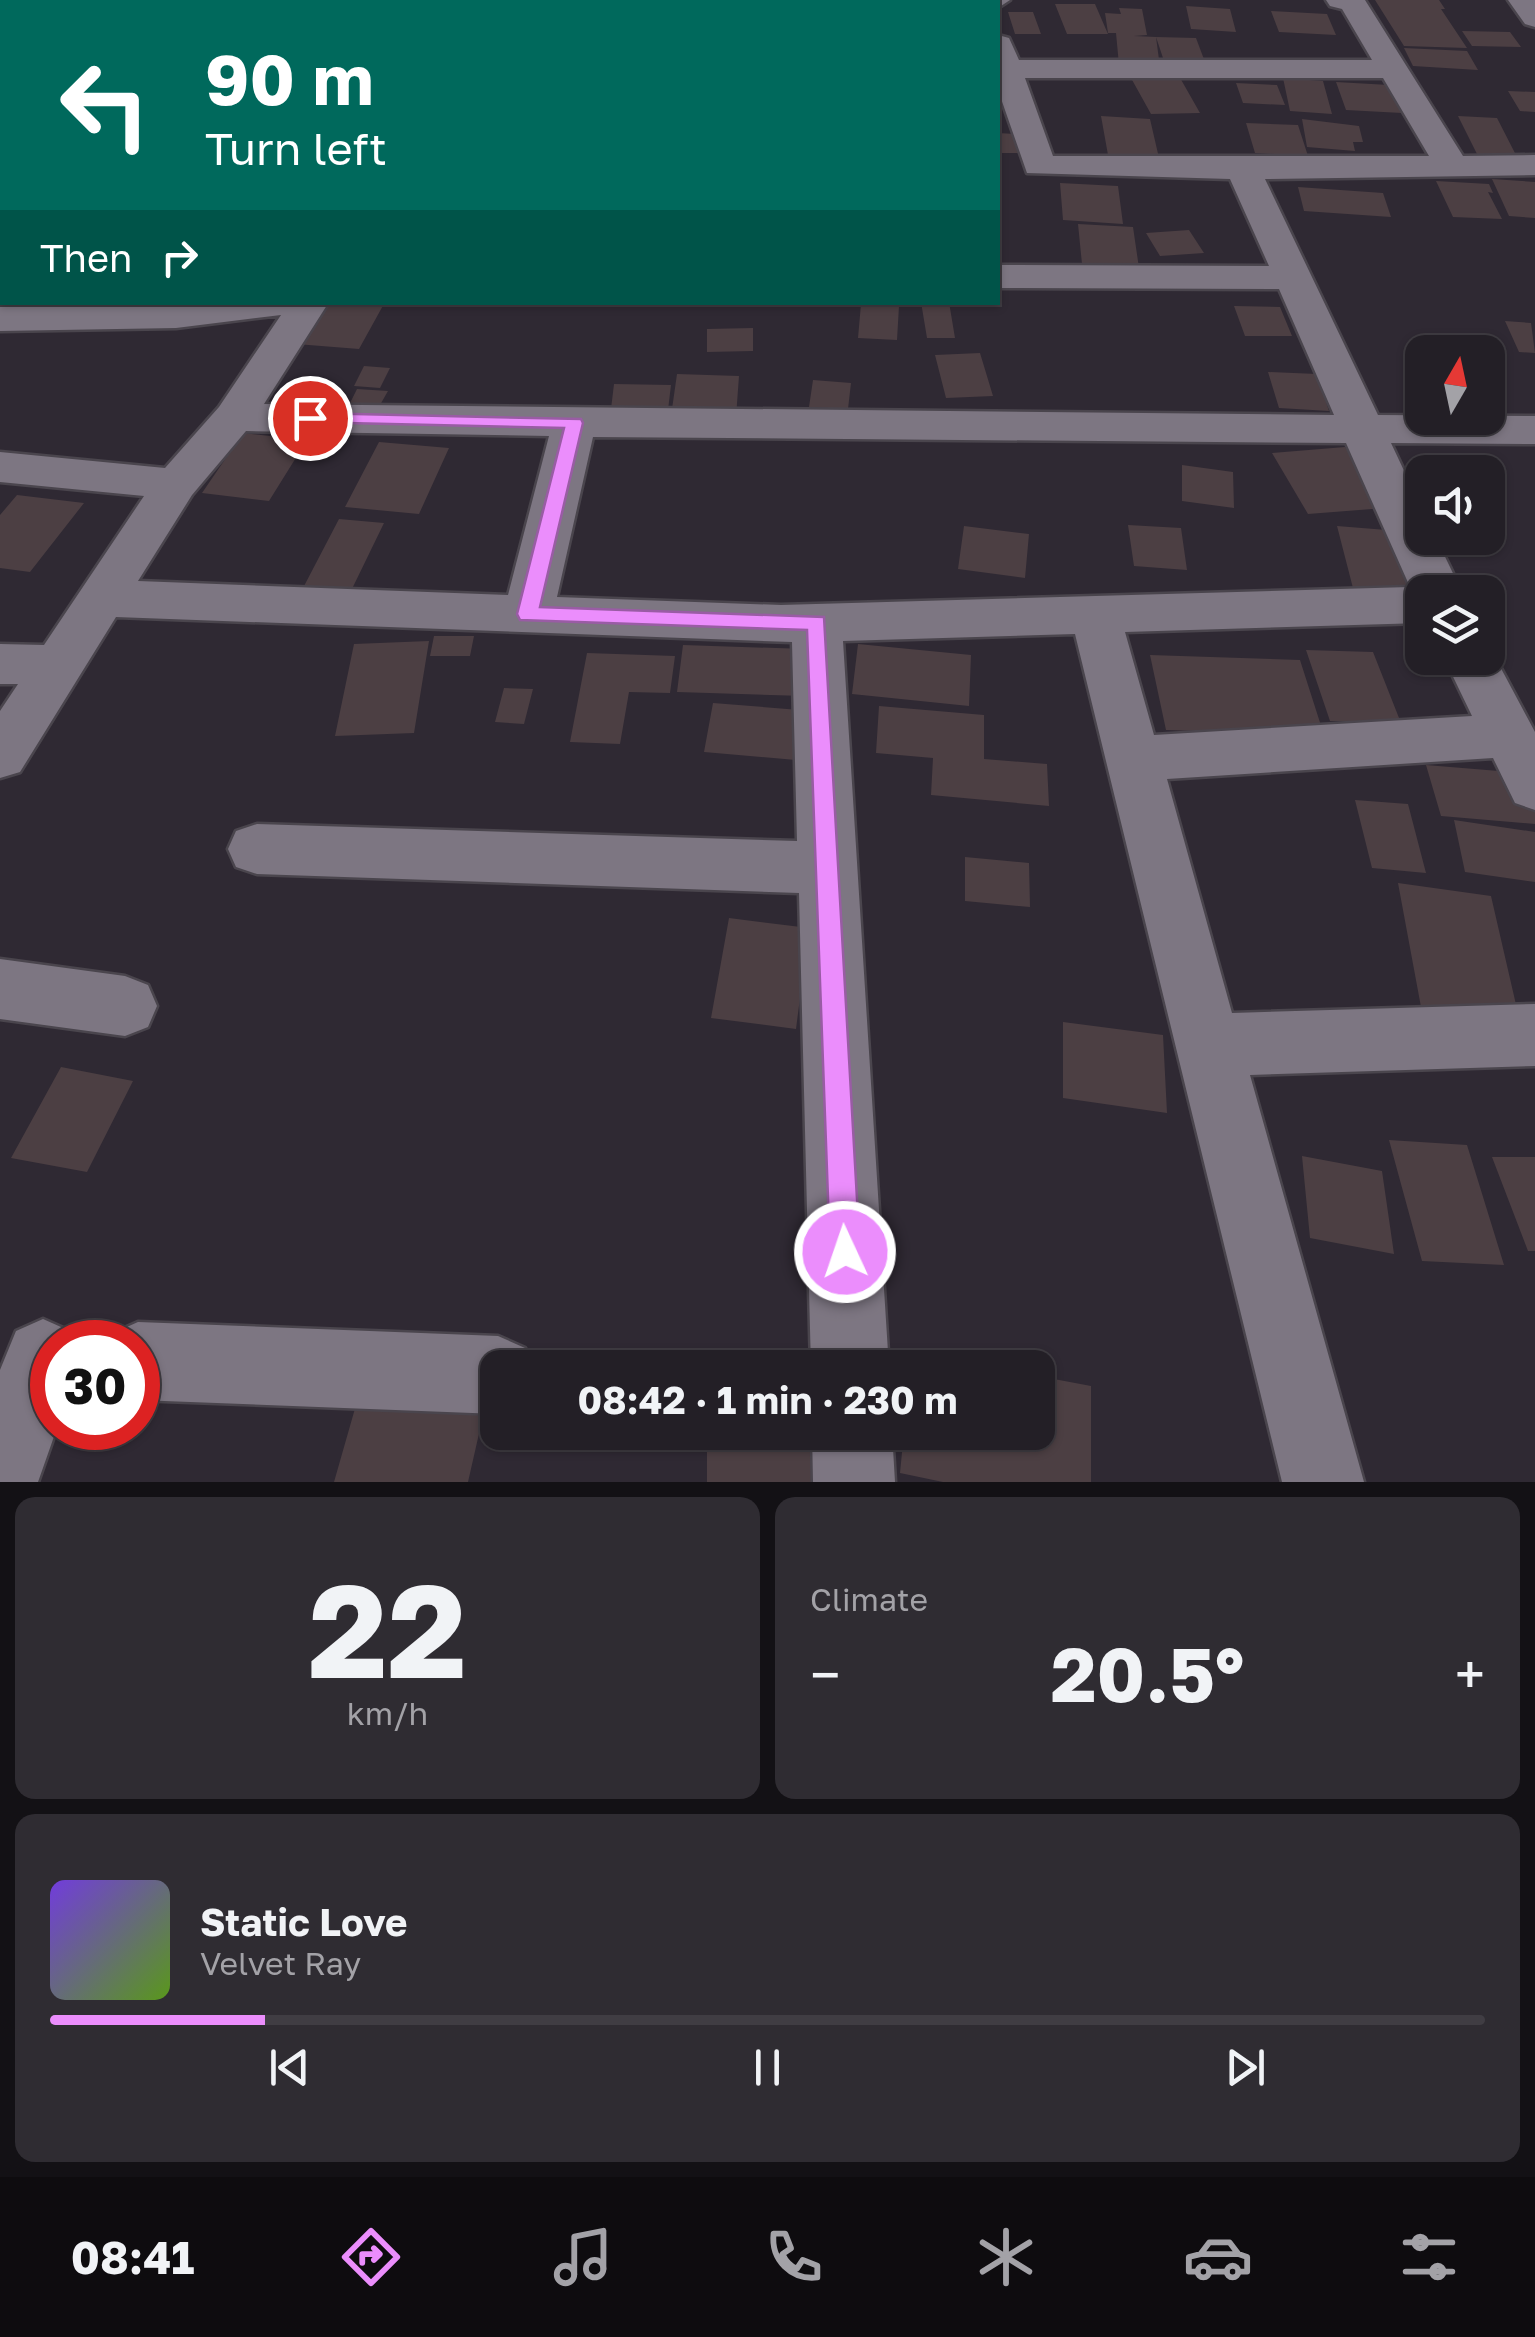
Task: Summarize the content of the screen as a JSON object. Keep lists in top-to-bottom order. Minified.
{"north":"top","page":{"turn":["90 m","Turn left"],"then":"Then","limit":"30","trip":"08:42 · 1 min · 230 m","tile":[["22","km/h"],"Climate"],"heat":["−","20.5°","+"],"song":["Static Love","Velvet Ray"],"tabs":"08:41"}}
